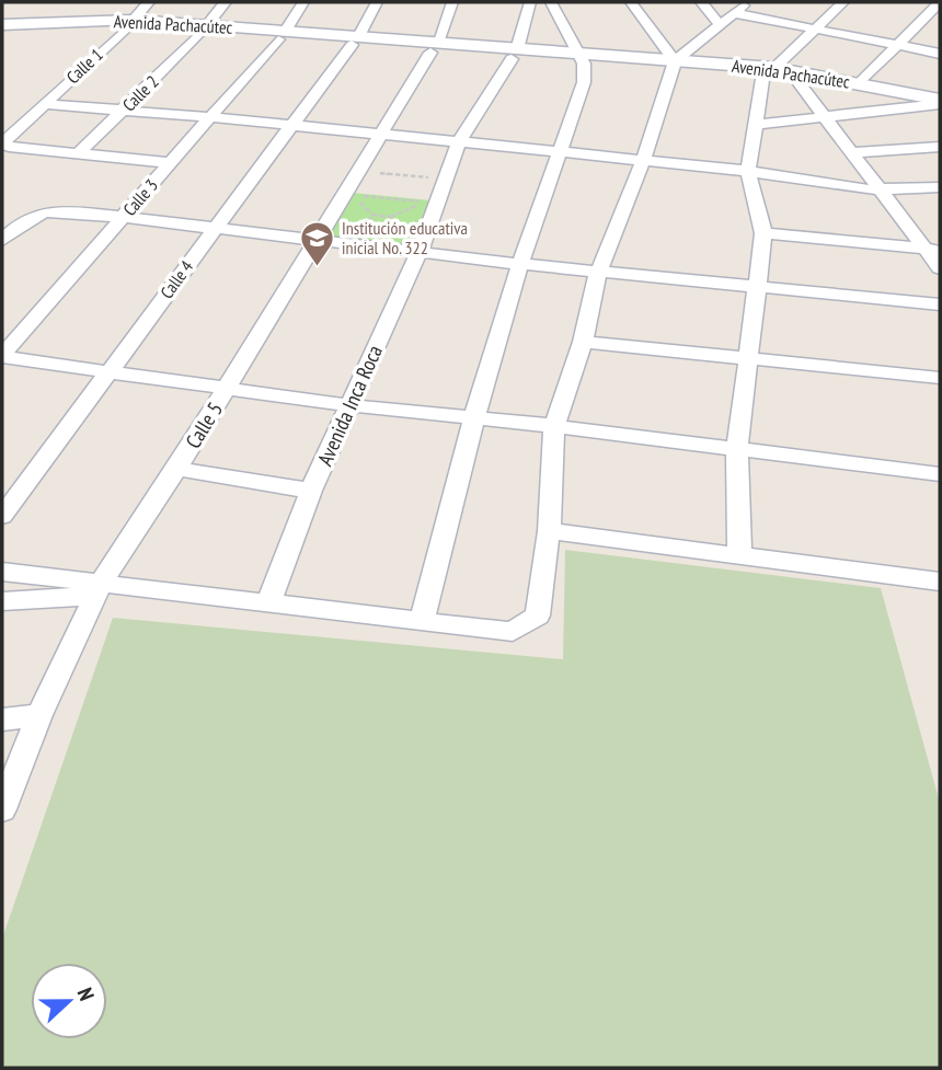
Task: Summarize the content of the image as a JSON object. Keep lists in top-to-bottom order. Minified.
{"streets":{"street":["Avenida Pachacútec","Calle 1","Calle 2","Calle 3","Calle 4","Avenida Inca Roca","Calle 5"]},"crossings":[["Avenida Pachacútec","Calle 1"],["Avenida Pachacútec","Calle 2"],["Avenida Pachacútec","Calle 3"],["Avenida Pachacútec","Calle 4"],["Avenida Pachacútec","Avenida Inca Roca"],["Avenida Pachacútec","Calle 5"],["Calle 1","Calle 2"]],"places":{"school or university":["Institución educativa inicial No. 322"]},"north":"right"}
